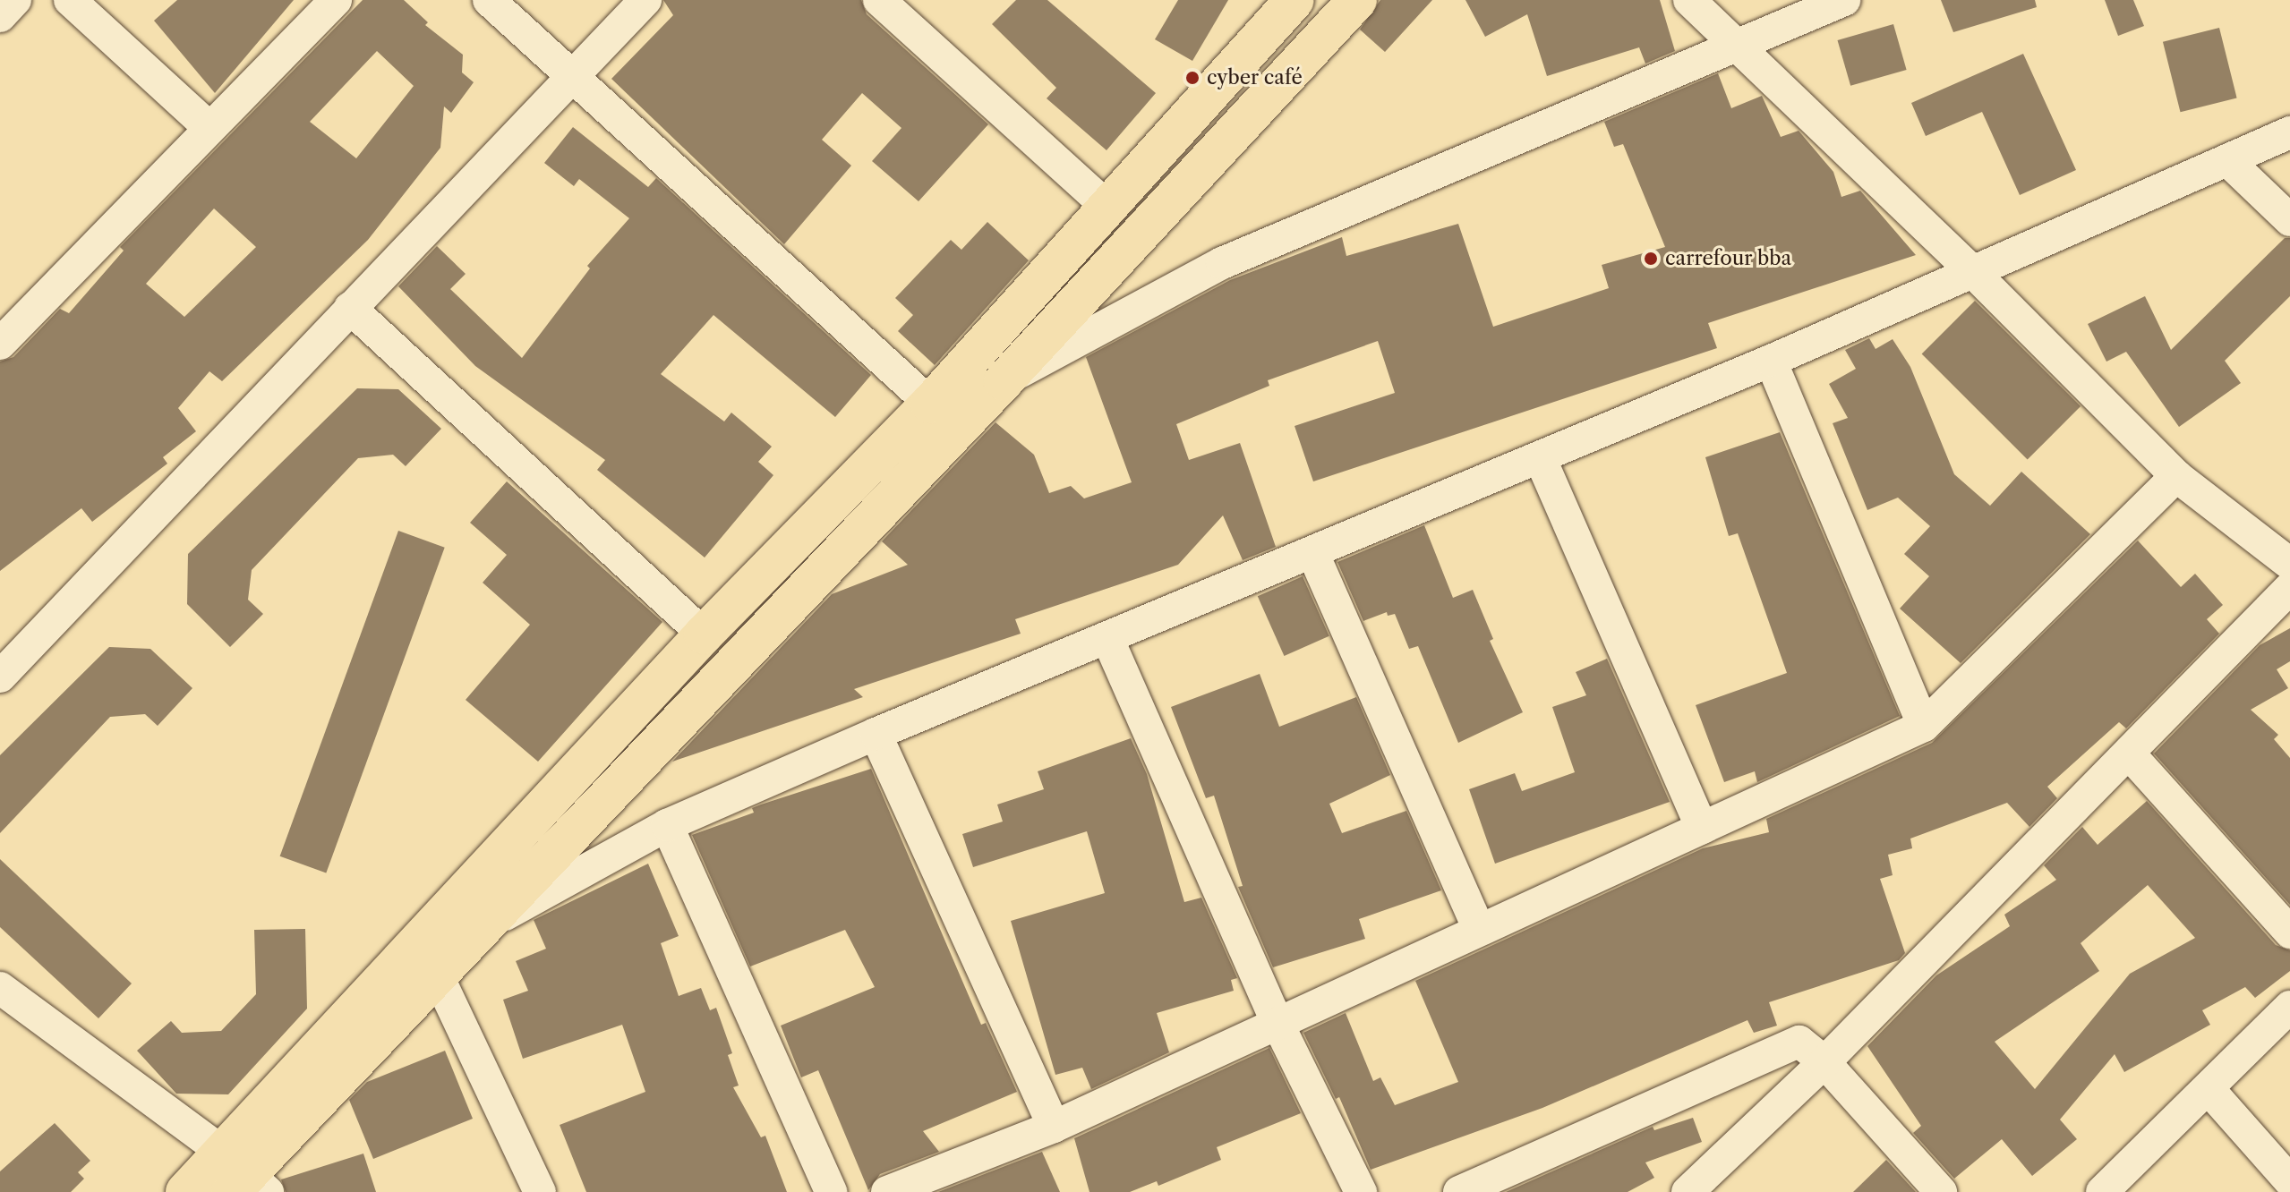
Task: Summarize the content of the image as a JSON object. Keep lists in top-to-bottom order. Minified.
{"places":["cyber café","carrefour bba"]}
